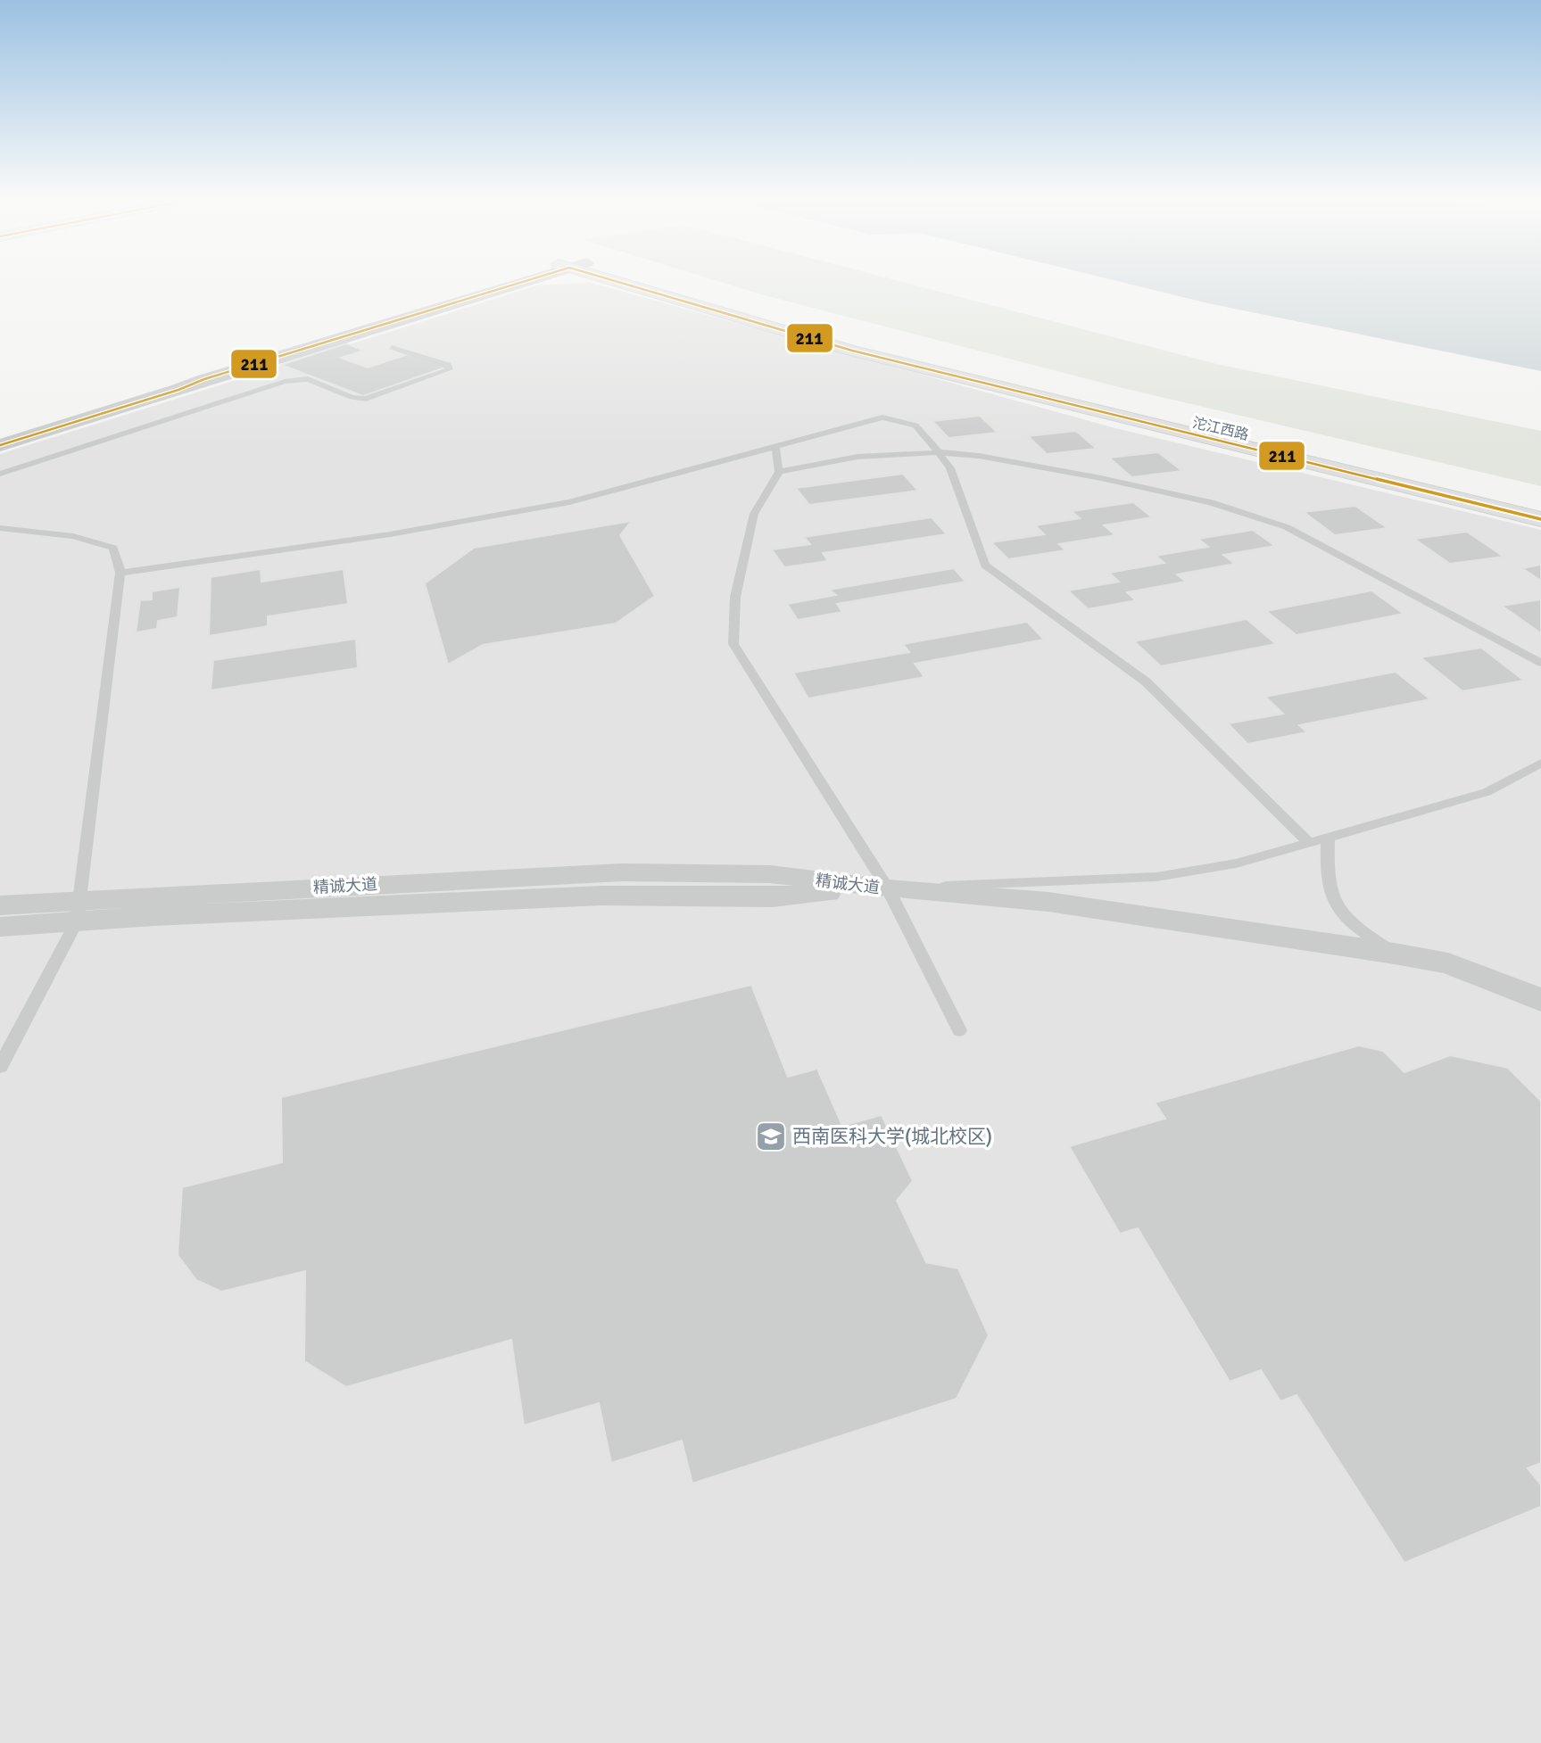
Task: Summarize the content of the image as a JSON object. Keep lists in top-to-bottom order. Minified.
{"streets":{"main road":["沱江西路"],"street":["精诚大道"]},"places":{"school or university":["西南医科大学(城北校区)"]},"lines":["transit line 211"]}
